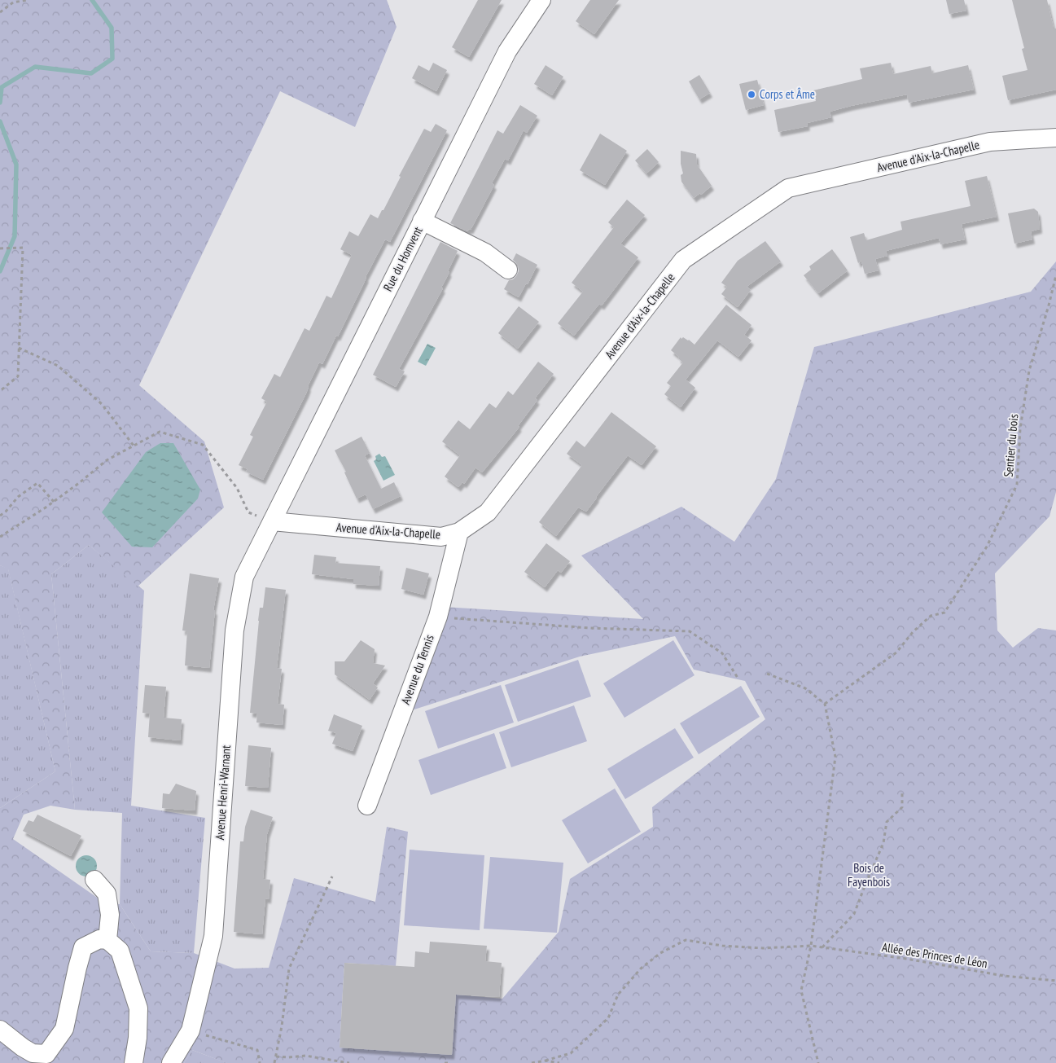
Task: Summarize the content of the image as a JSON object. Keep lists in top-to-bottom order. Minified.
{"streets":{"street":["Avenue d'Aix-la-Chapelle","Rue du Homvent","Avenue du Tennis","Avenue Henri-Warnant"],"path":["Sentier du bois","Allée des Princes de Léon"]},"crossings":[["Avenue d'Aix-la-Chapelle","Rue du Homvent"],["Avenue d'Aix-la-Chapelle","Avenue du Tennis"],["Avenue d'Aix-la-Chapelle","Avenue Henri-Warnant"],["Rue du Homvent","Avenue Henri-Warnant"]],"parks":["Bois de Fayenbois"],"places":["Corps et Âme"]}
